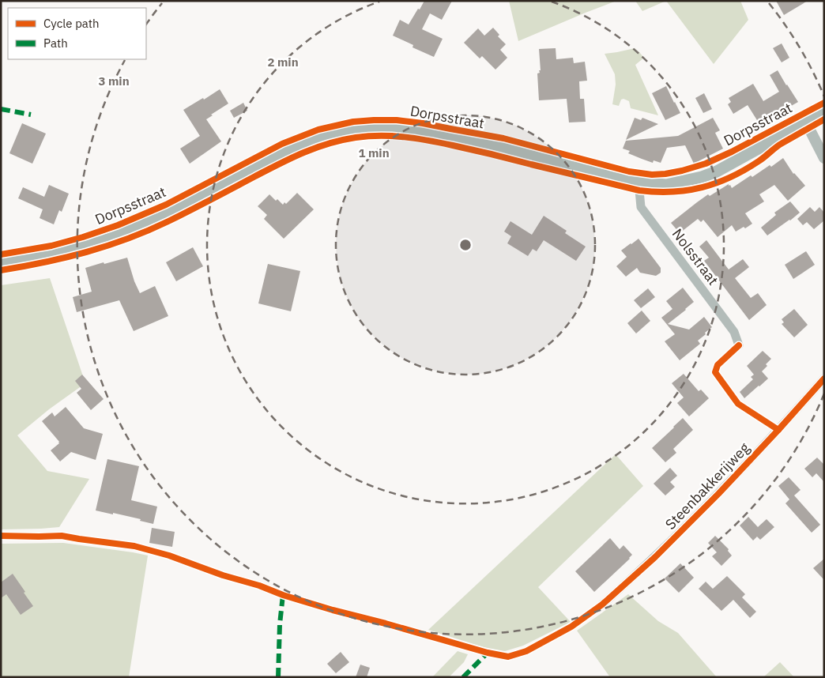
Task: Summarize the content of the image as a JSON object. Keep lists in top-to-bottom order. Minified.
{"streets":{"main road":["Dorpsstraat"],"street":["Nolsstraat","Steenbakkerijweg"]},"crossings":[["Dorpsstraat","Nolsstraat"]],"legend":["Cycle path","Path"],"rings":["2 min","3 min","1 min"]}
